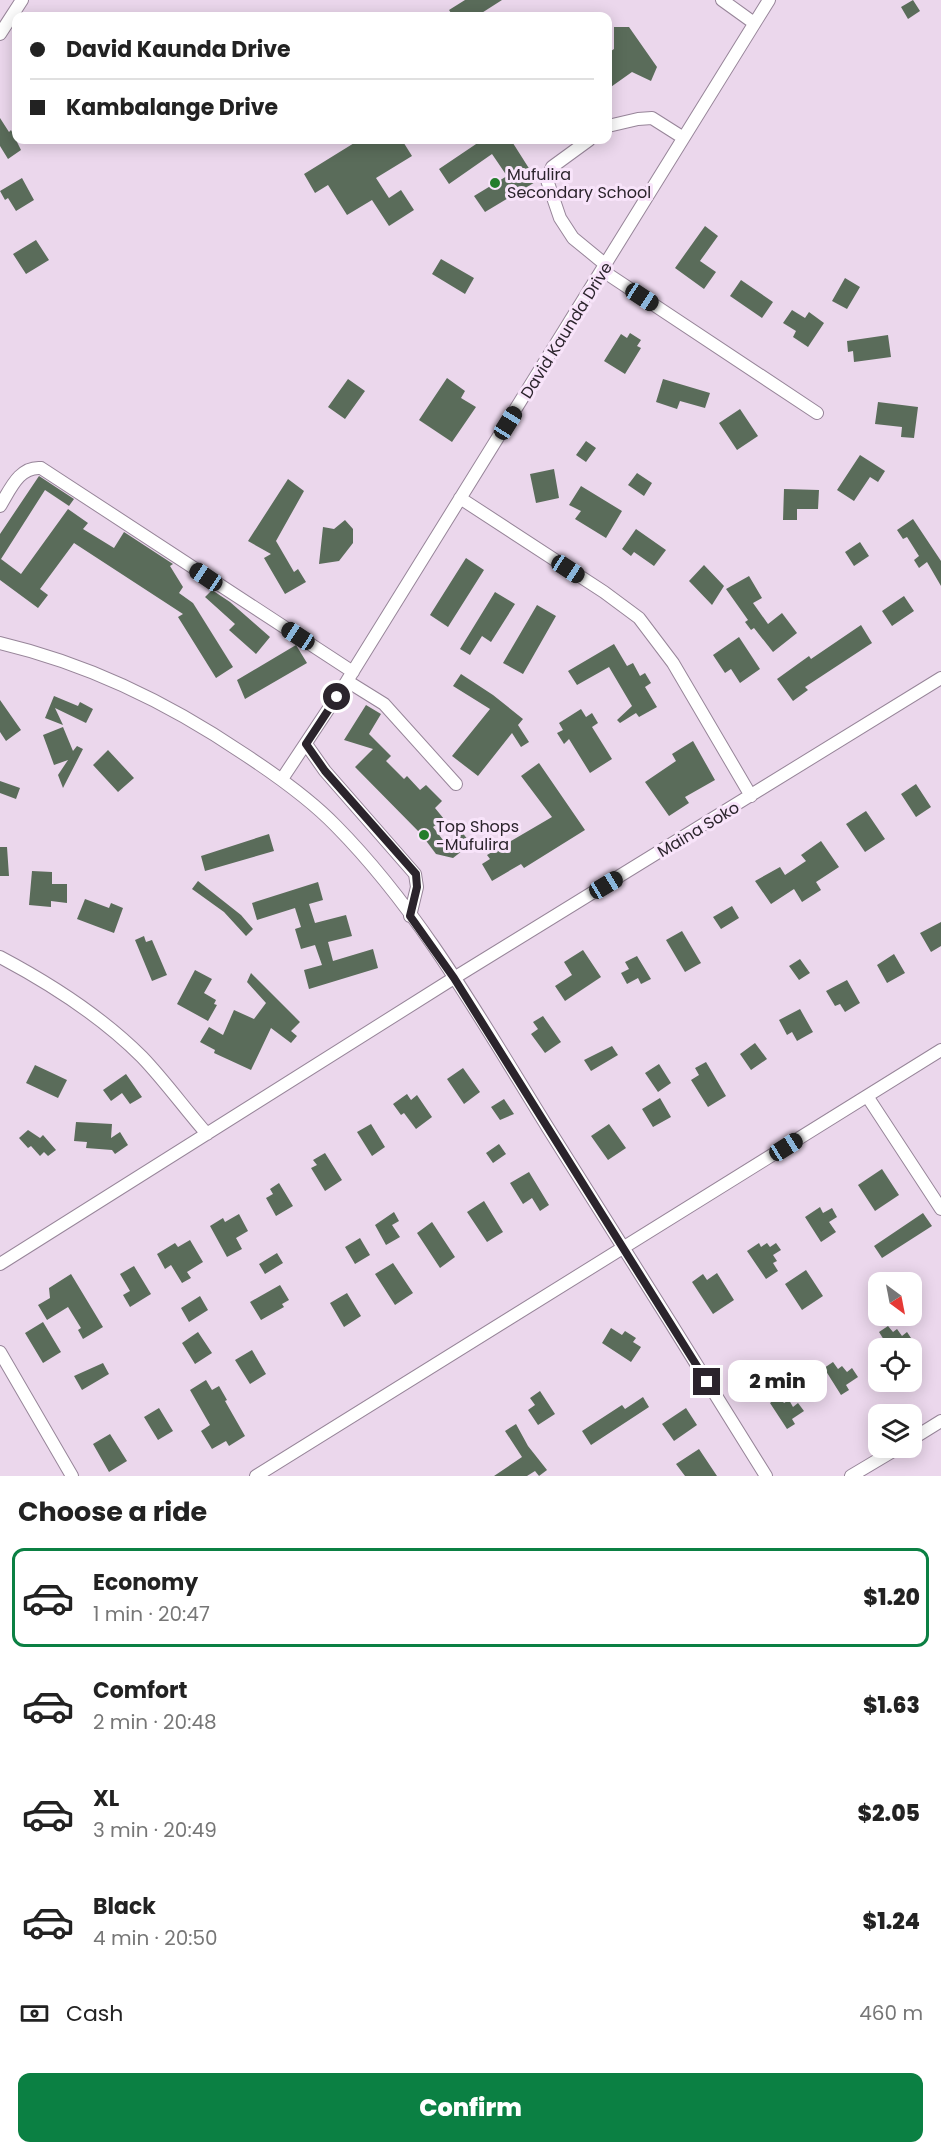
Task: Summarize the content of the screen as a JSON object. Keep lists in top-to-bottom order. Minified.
{"streets":{"street":["David Kaunda Drive","Maina Soko"]},"places":["Mufulira Secondary School","Top Shops -Mufulira"],"north":"bottom right","page":{"banner":["David Kaunda Drive","Kambalange Drive"],"bubble":"2 min","heading":"Choose a ride","list":[{"name":"Economy","note":"1 min · 20:47","value":"$1.20"},{"name":"Comfort","note":"2 min · 20:48","value":"$1.63"},{"name":"XL","note":"3 min · 20:49","value":"$2.05"},{"name":"Black","note":"4 min · 20:50","value":"$1.24"}],"pay":["Cash","460 m"],"buttons":"Confirm"}}
